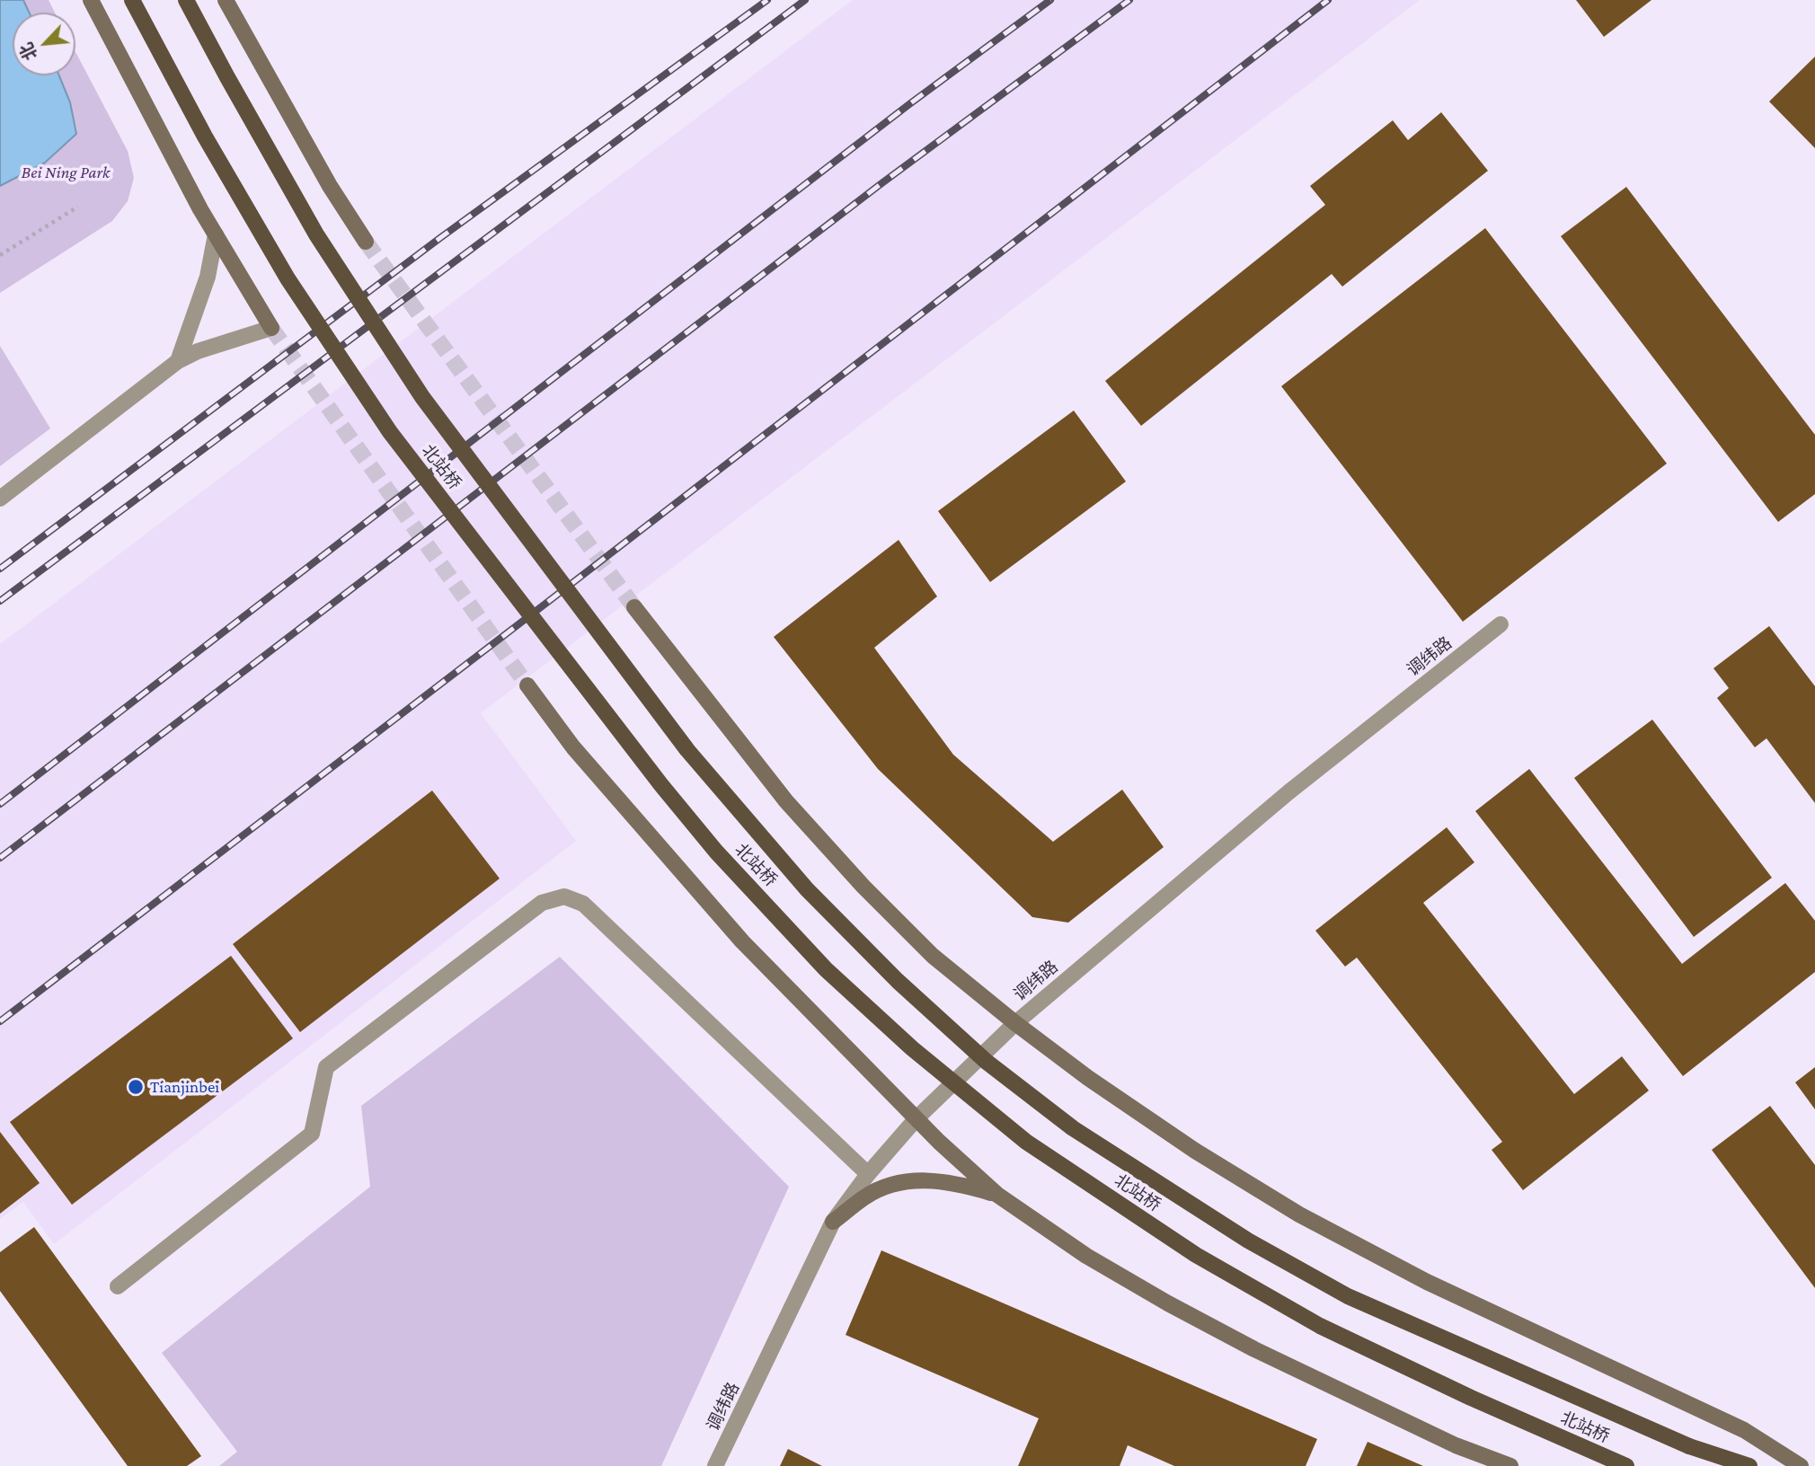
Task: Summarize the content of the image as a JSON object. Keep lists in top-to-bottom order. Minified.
{"streets":{"main road":["北站桥"],"street":["调纬路"]},"parks":["Bei Ning Park"],"places":["Tianjinbei"],"north":"bottom left"}
